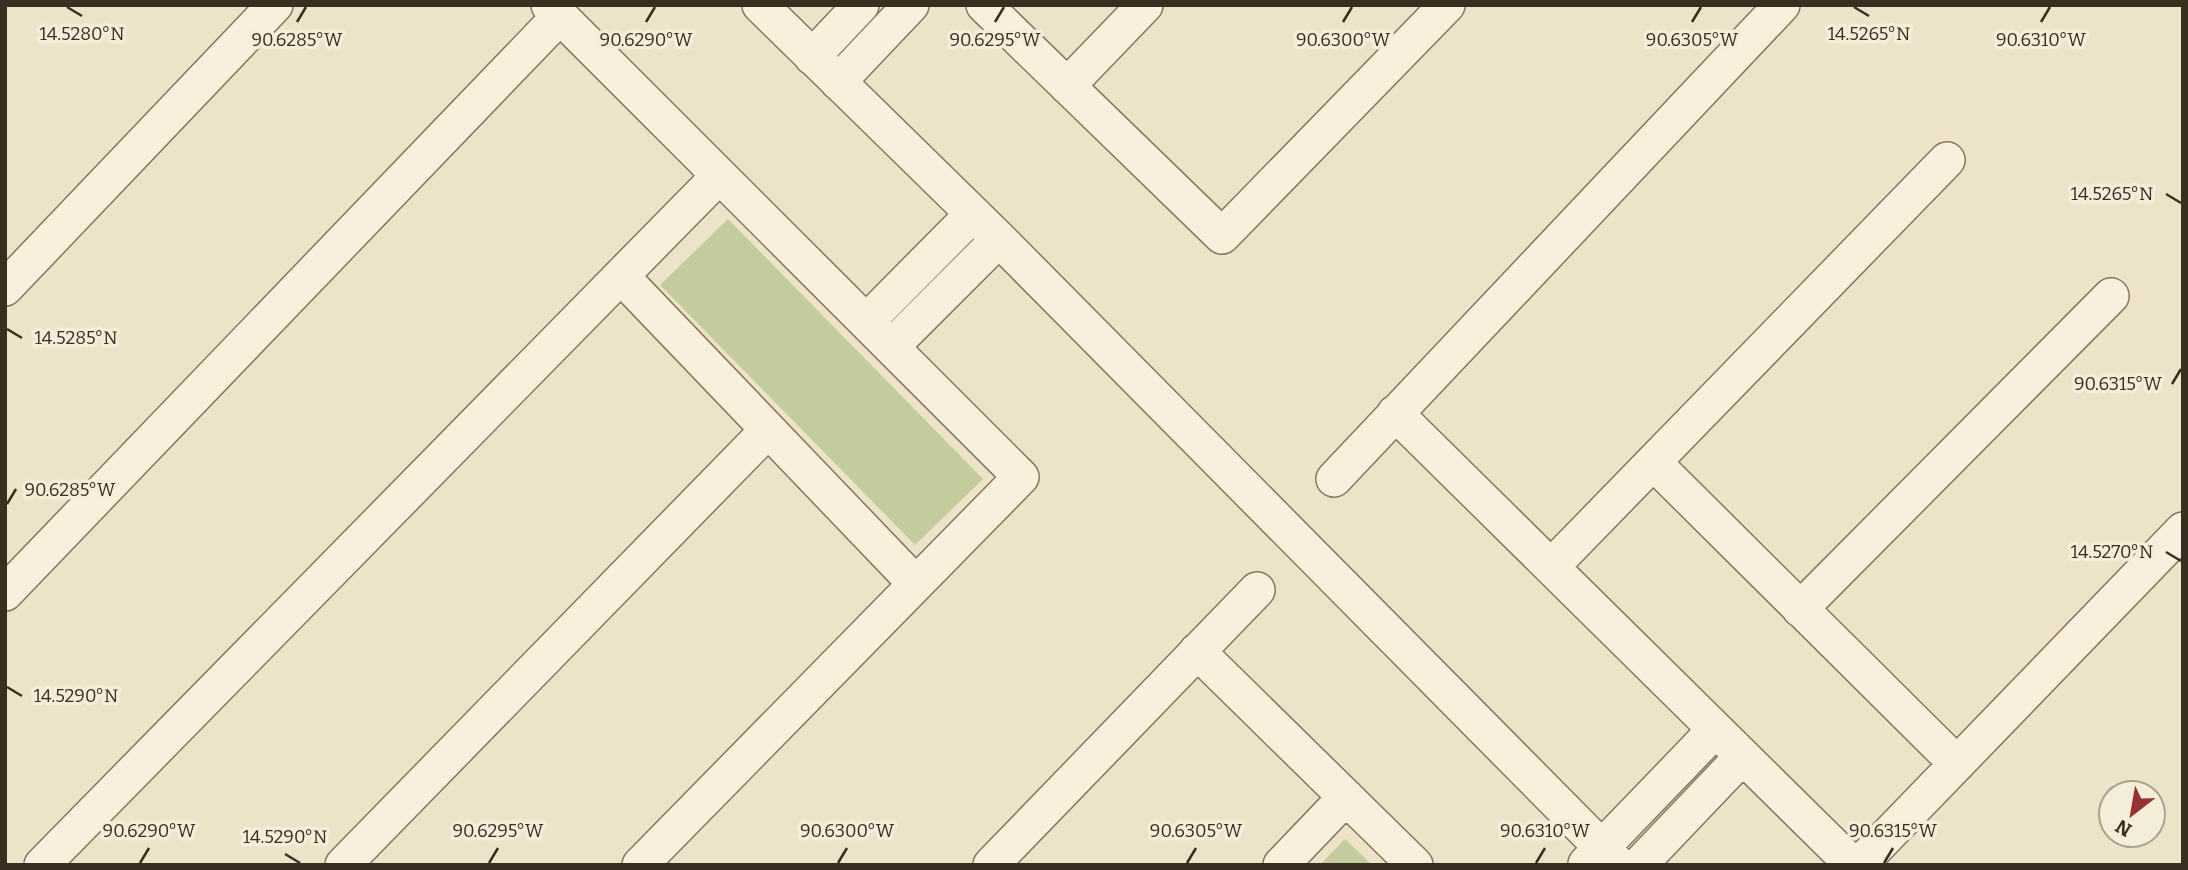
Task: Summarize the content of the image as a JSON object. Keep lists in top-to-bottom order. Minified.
{"north":"bottom left","coordinates":["14.5280°N","14.5265°N","90.6295°W","90.6285°W","90.6290°W","90.6300°W","90.6305°W","90.6310°W","14.5285°N","90.6315°W","14.5270°N","14.5290°N"]}
